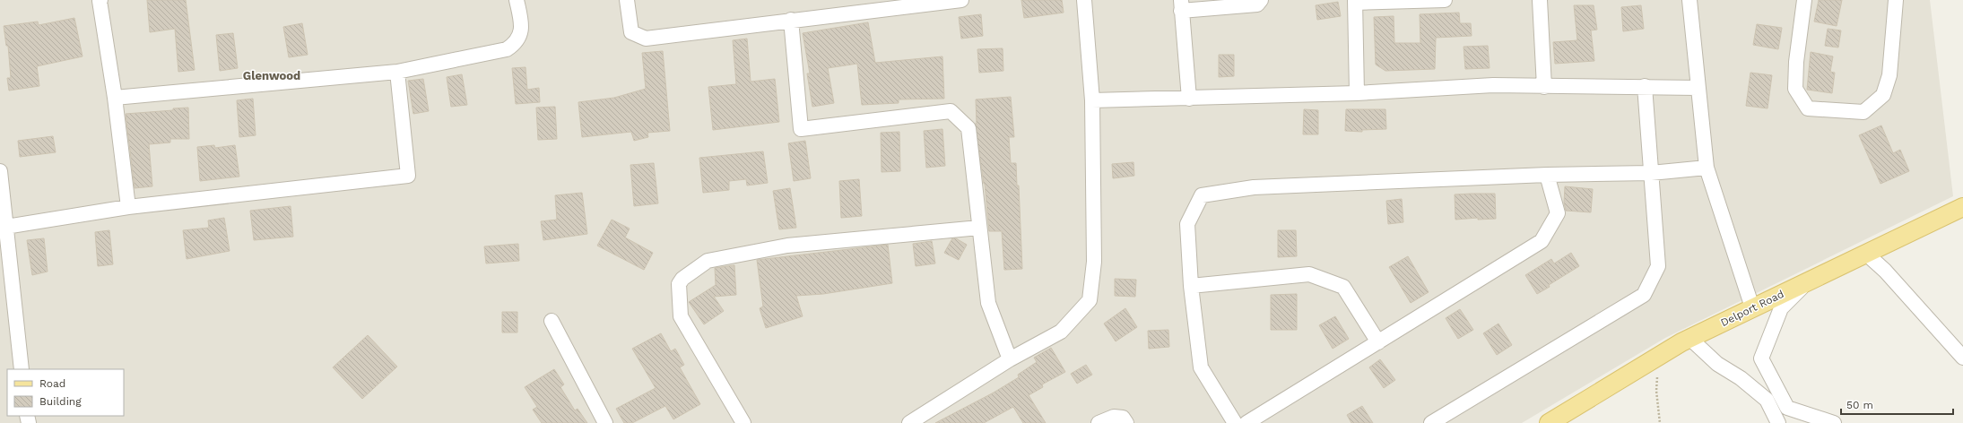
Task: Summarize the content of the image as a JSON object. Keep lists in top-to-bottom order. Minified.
{"streets":{"main road":["Delport Road"]},"districts":["Glenwood"],"legend":["Road","Building"],"scale_bar":"50 m"}
